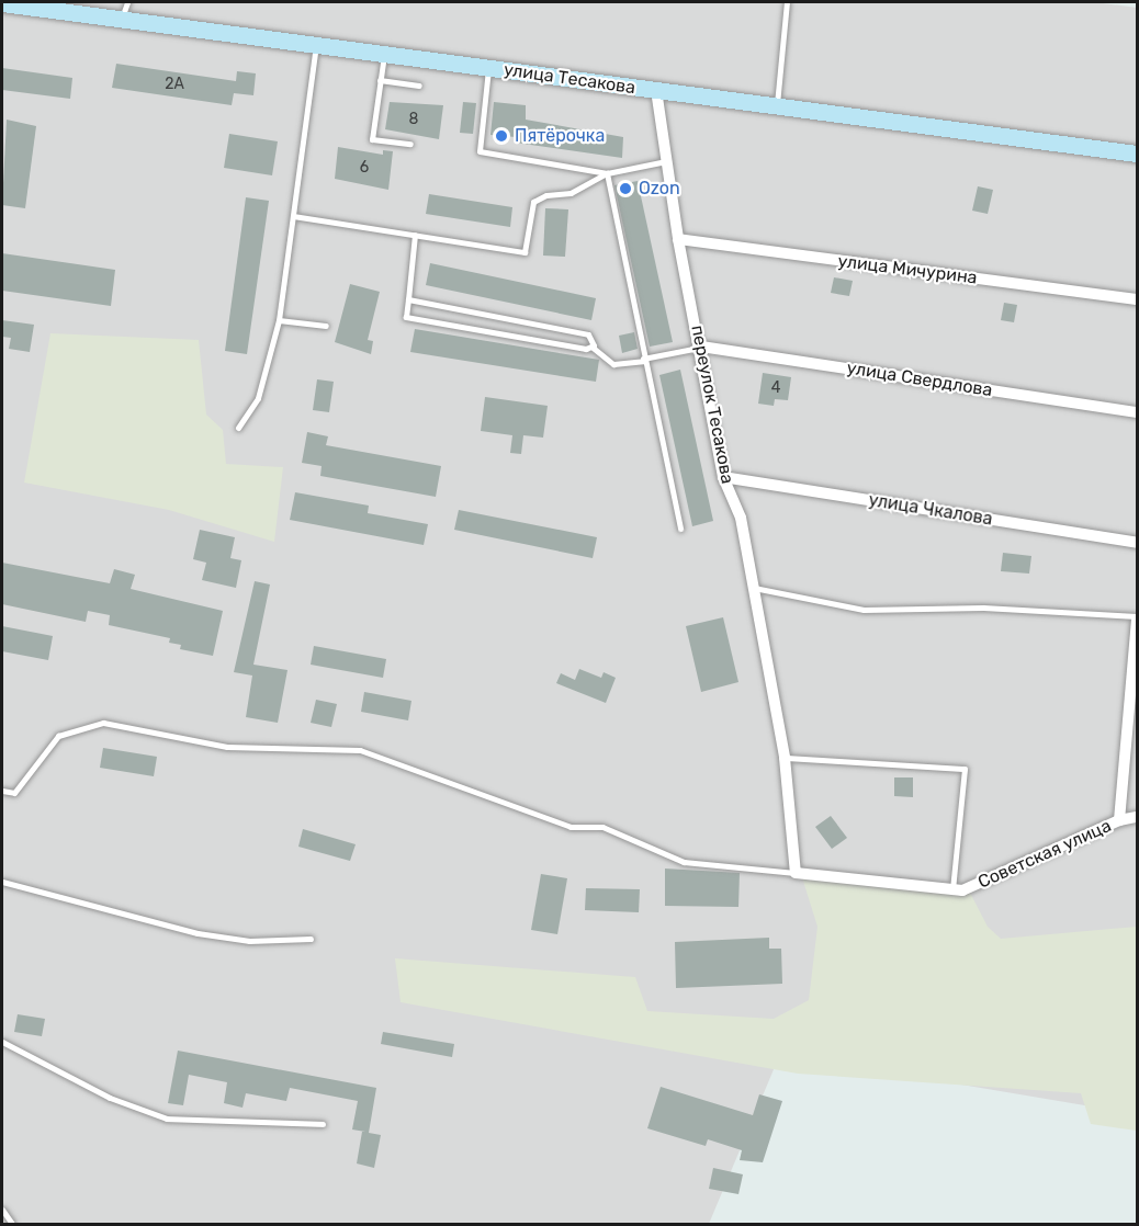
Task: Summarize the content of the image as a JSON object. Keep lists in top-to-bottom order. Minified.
{"streets":{"main road":["улица Тесакова"],"street":["улица Мичурина","улица Свердлова","переулок Тесакова","улица Чкалова","Советская улица"]},"crossings":[["улица Тесакова","переулок Тесакова"],["улица Мичурина","переулок Тесакова"],["улица Свердлова","переулок Тесакова"],["переулок Тесакова","улица Чкалова"],["переулок Тесакова","Советская улица"]],"places":["Пятёрочка","Ozon"],"house_numbers":["2А","8","6","4"]}
